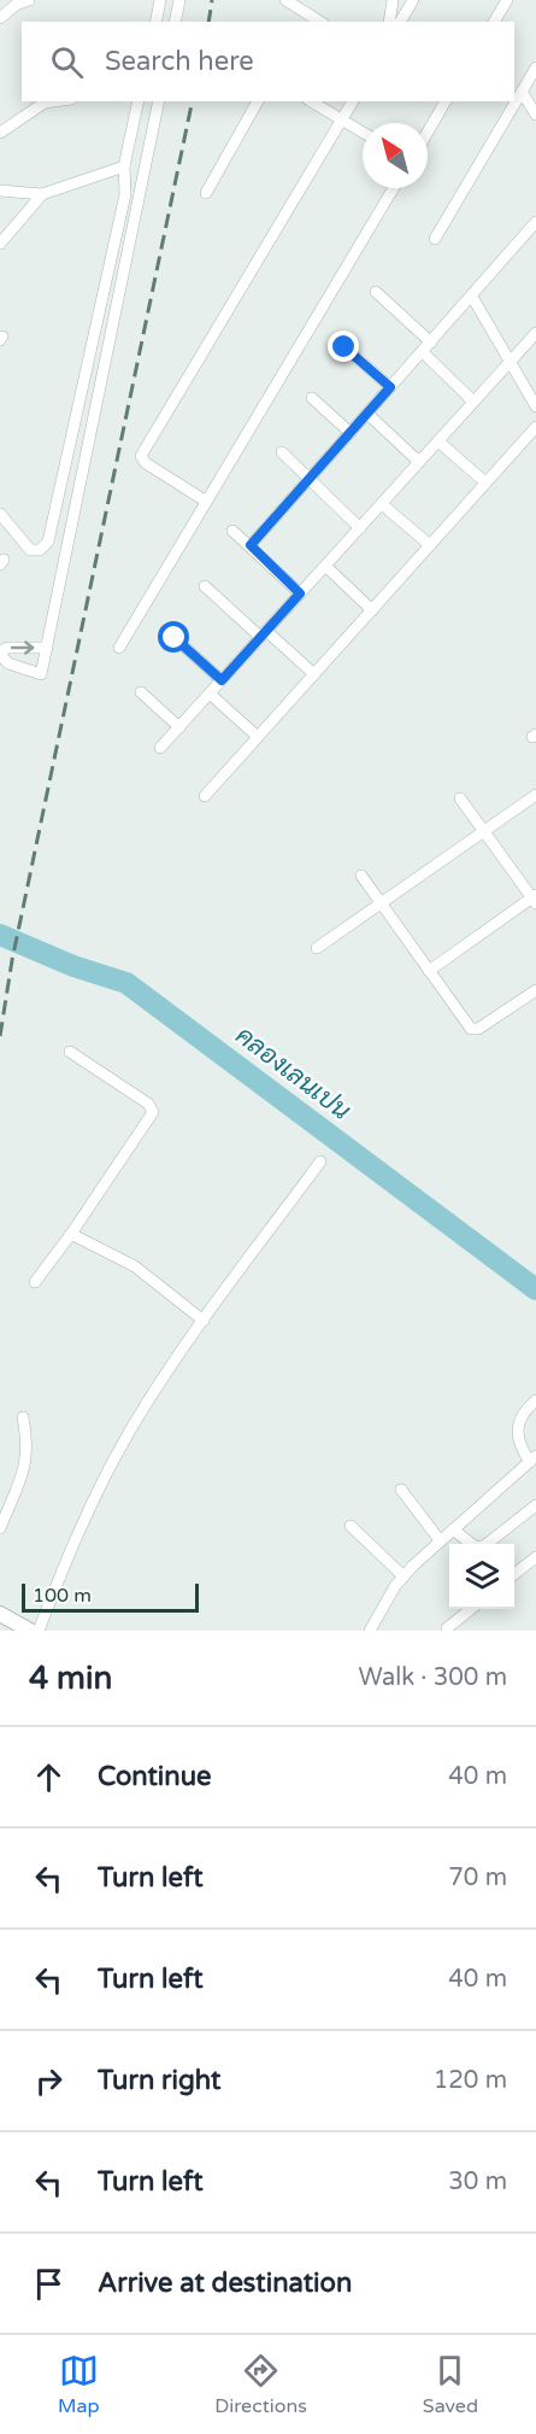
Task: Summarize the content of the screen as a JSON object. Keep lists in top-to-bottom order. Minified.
{"water":["คลองเลนเปน"],"scale_bar":"100 m","north":"top left","page":{"search":"Search here","scale":"100 m","heading":["4 min","Walk · 300 m"],"list":[["Continue","40 m"],["Turn left","70 m"],["Turn left","40 m"],["Turn right","120 m"],["Turn left","30 m"],"Arrive at destination"],"nav":["Map","Directions","Saved"]}}
